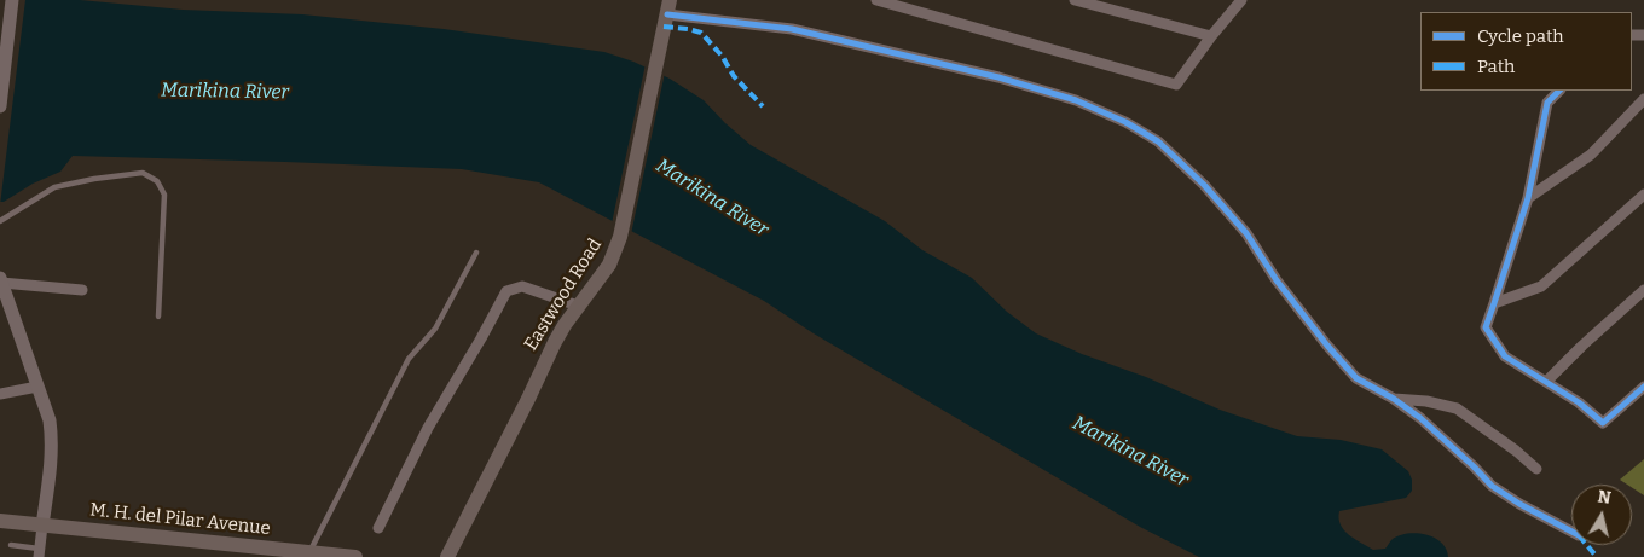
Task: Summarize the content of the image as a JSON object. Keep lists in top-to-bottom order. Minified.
{"streets":{"main road":["Eastwood Road","M. H. del Pilar Avenue"]},"water":["Marikina River"],"legend":["Cycle path","Path"],"north":"top"}
